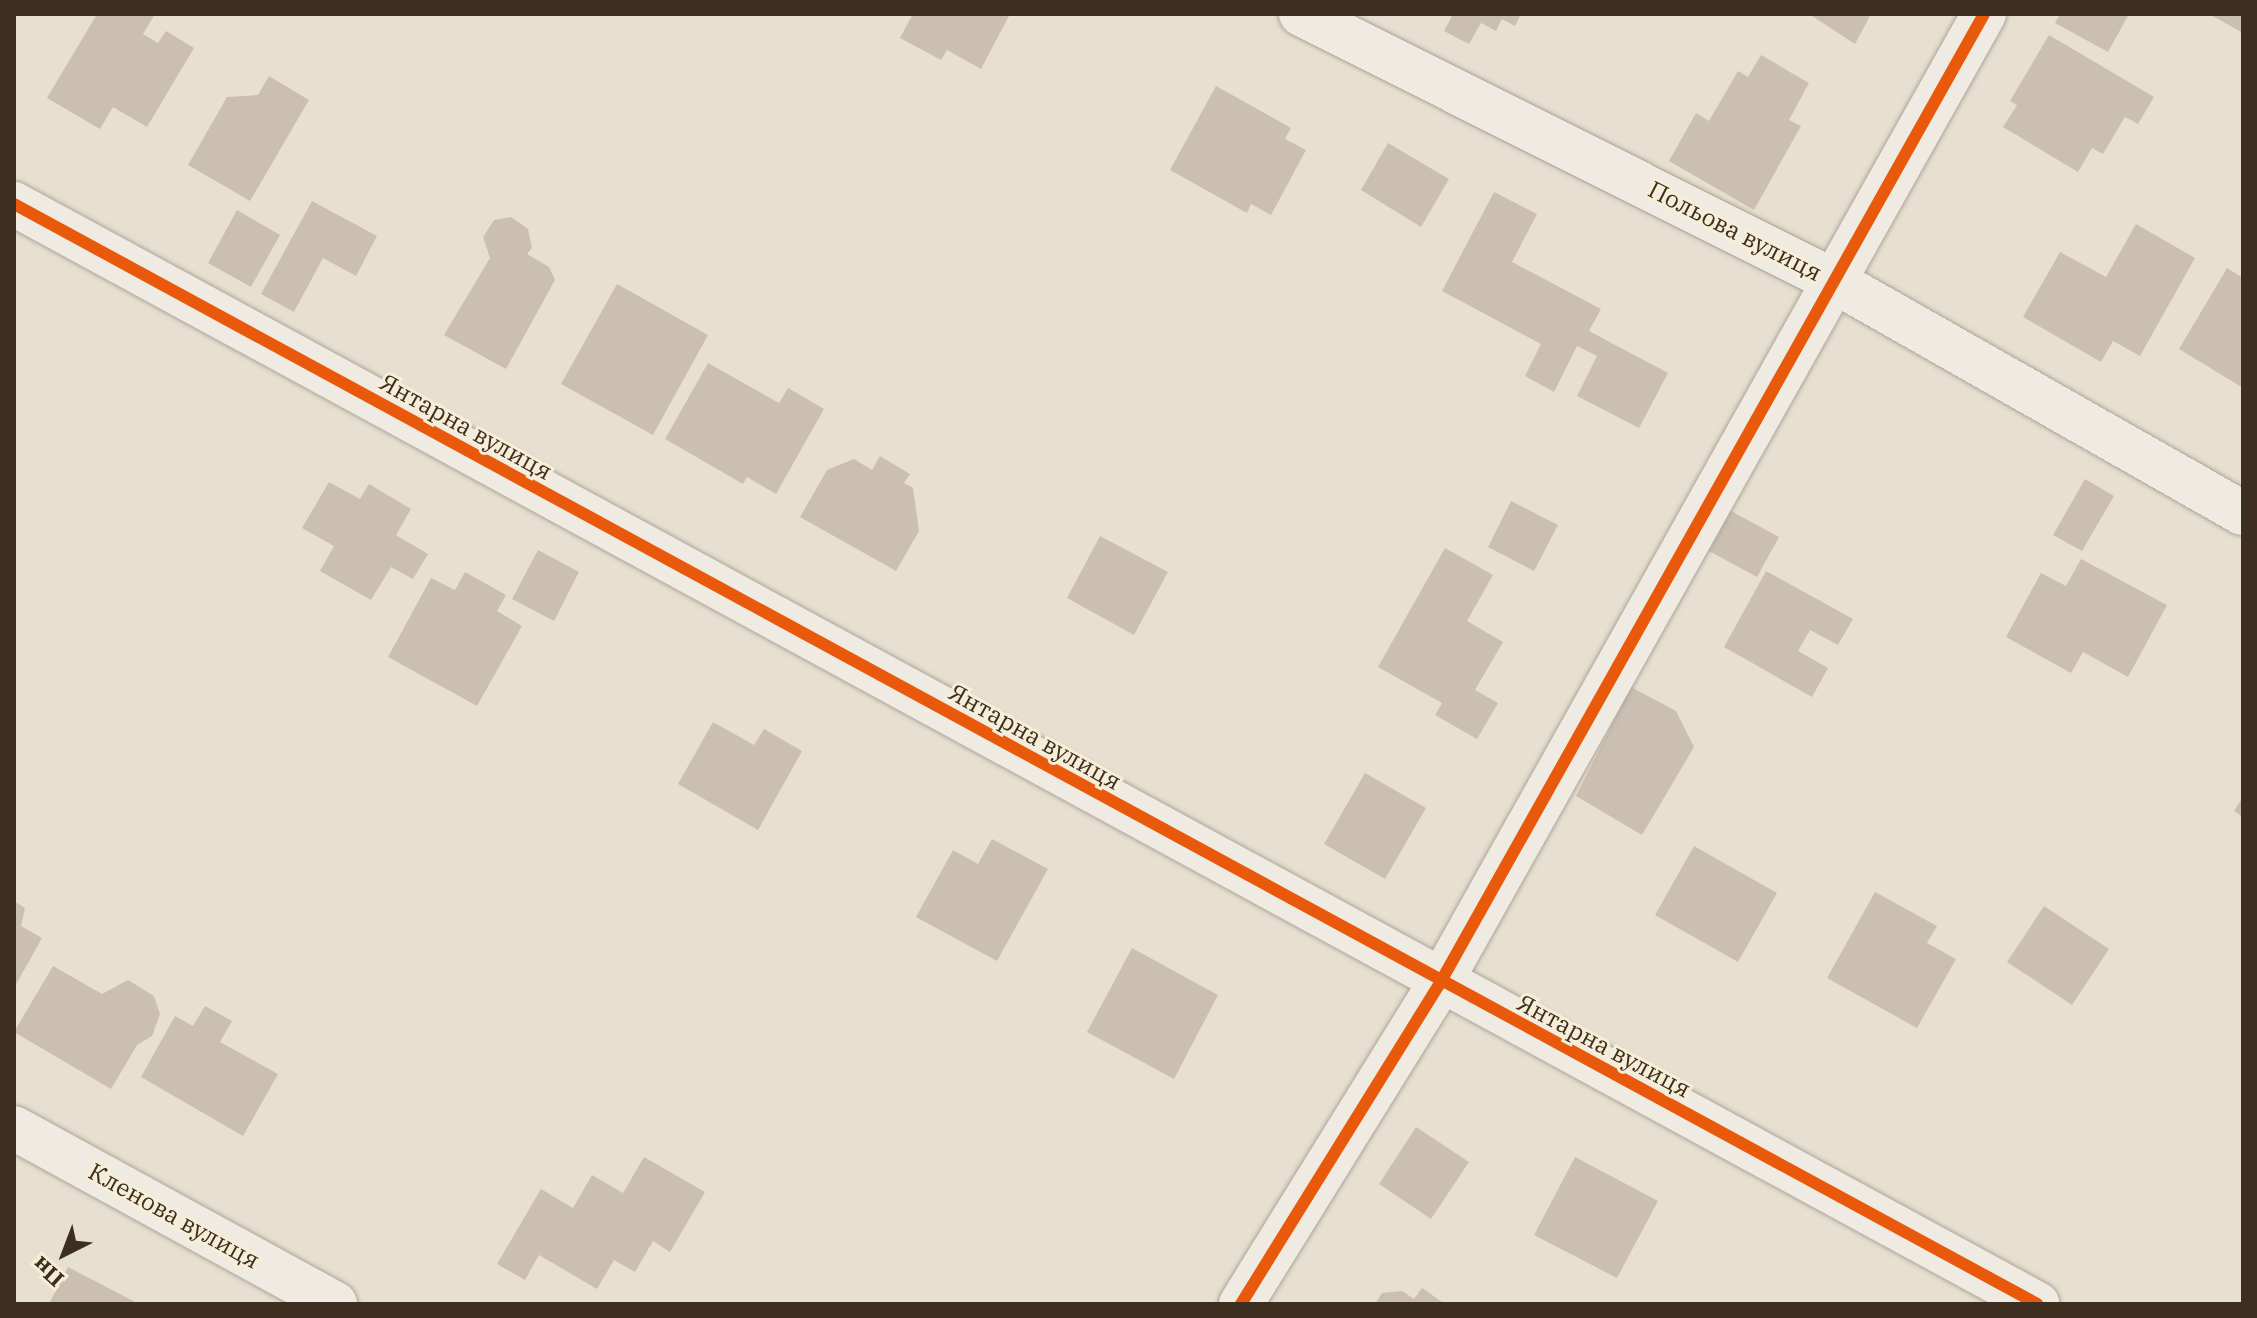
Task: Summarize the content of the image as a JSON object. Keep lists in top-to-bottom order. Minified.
{"streets":{"street":["Польова вулиця","Янтарна вулиця","Кленова вулиця"]},"north":"bottom left"}
